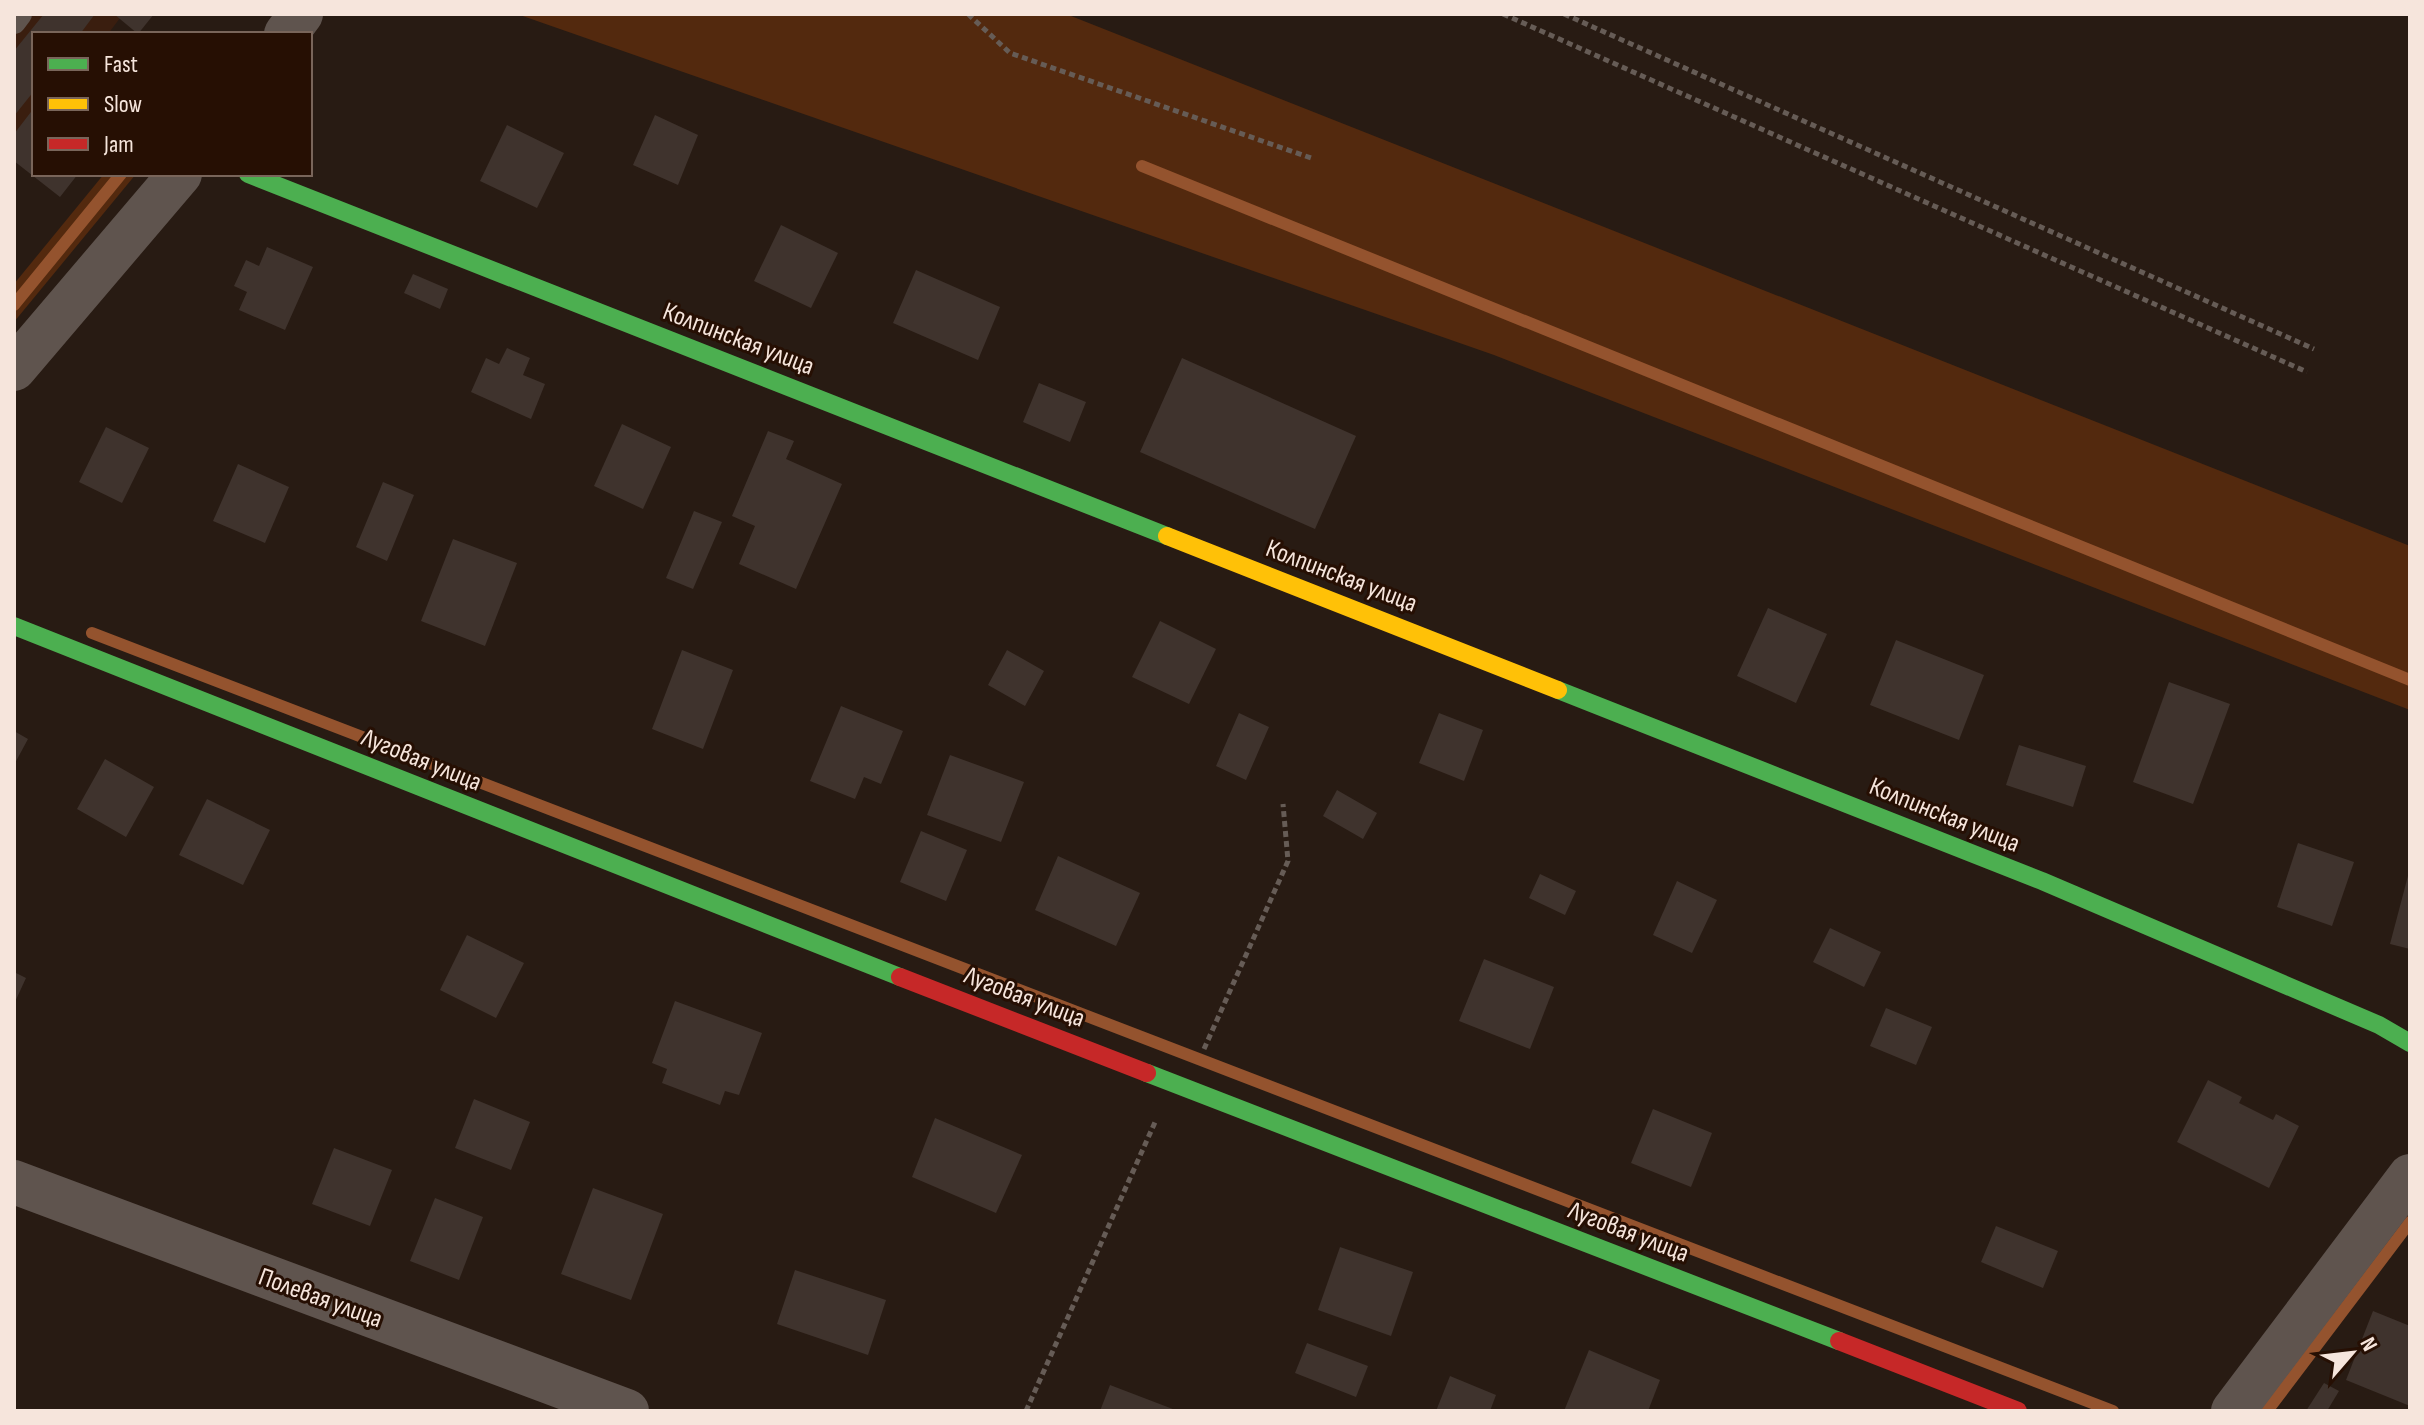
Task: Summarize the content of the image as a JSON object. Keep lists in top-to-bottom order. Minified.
{"streets":{"street":["Колпинская улица","Луговая улица","Полевая улица"]},"legend":["Fast","Slow","Jam"],"north":"top right"}
